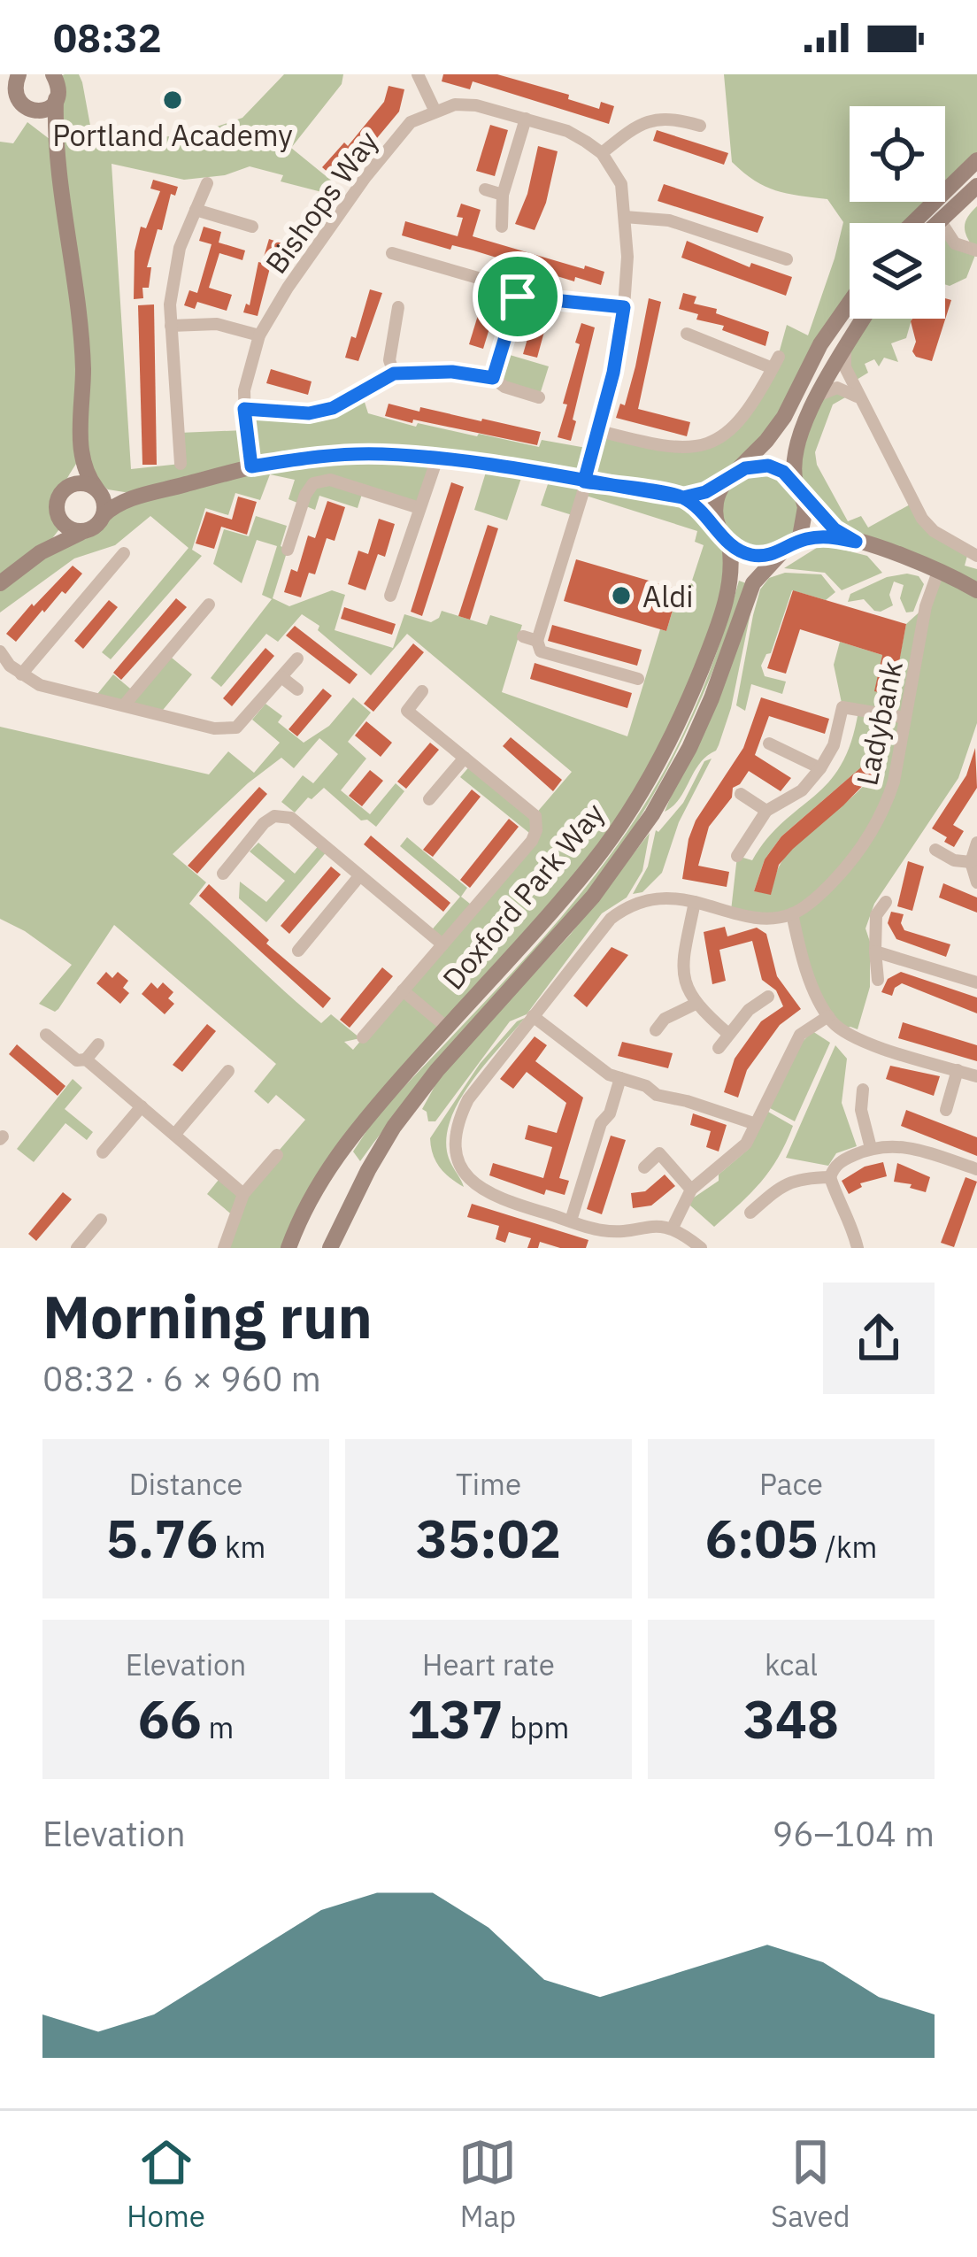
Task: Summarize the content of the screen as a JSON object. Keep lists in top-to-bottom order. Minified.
{"streets":{"main road":["Doxford Park Way"],"street":["Bishops Way","Ladybank"]},"places":["Portland Academy","Aldi"],"page":{"status":"08:32","heading":["Morning run","08:32 · 6 × 960 m"],"stats":[["Distance","5.76 km"],["Time","35:02"],["Pace","6:05 /km"],["Elevation","66 m"],["Heart rate","137 bpm"],["kcal","348"]],"chart":["Elevation","96–104 m"],"tabs":["Home","Map","Saved"]}}
